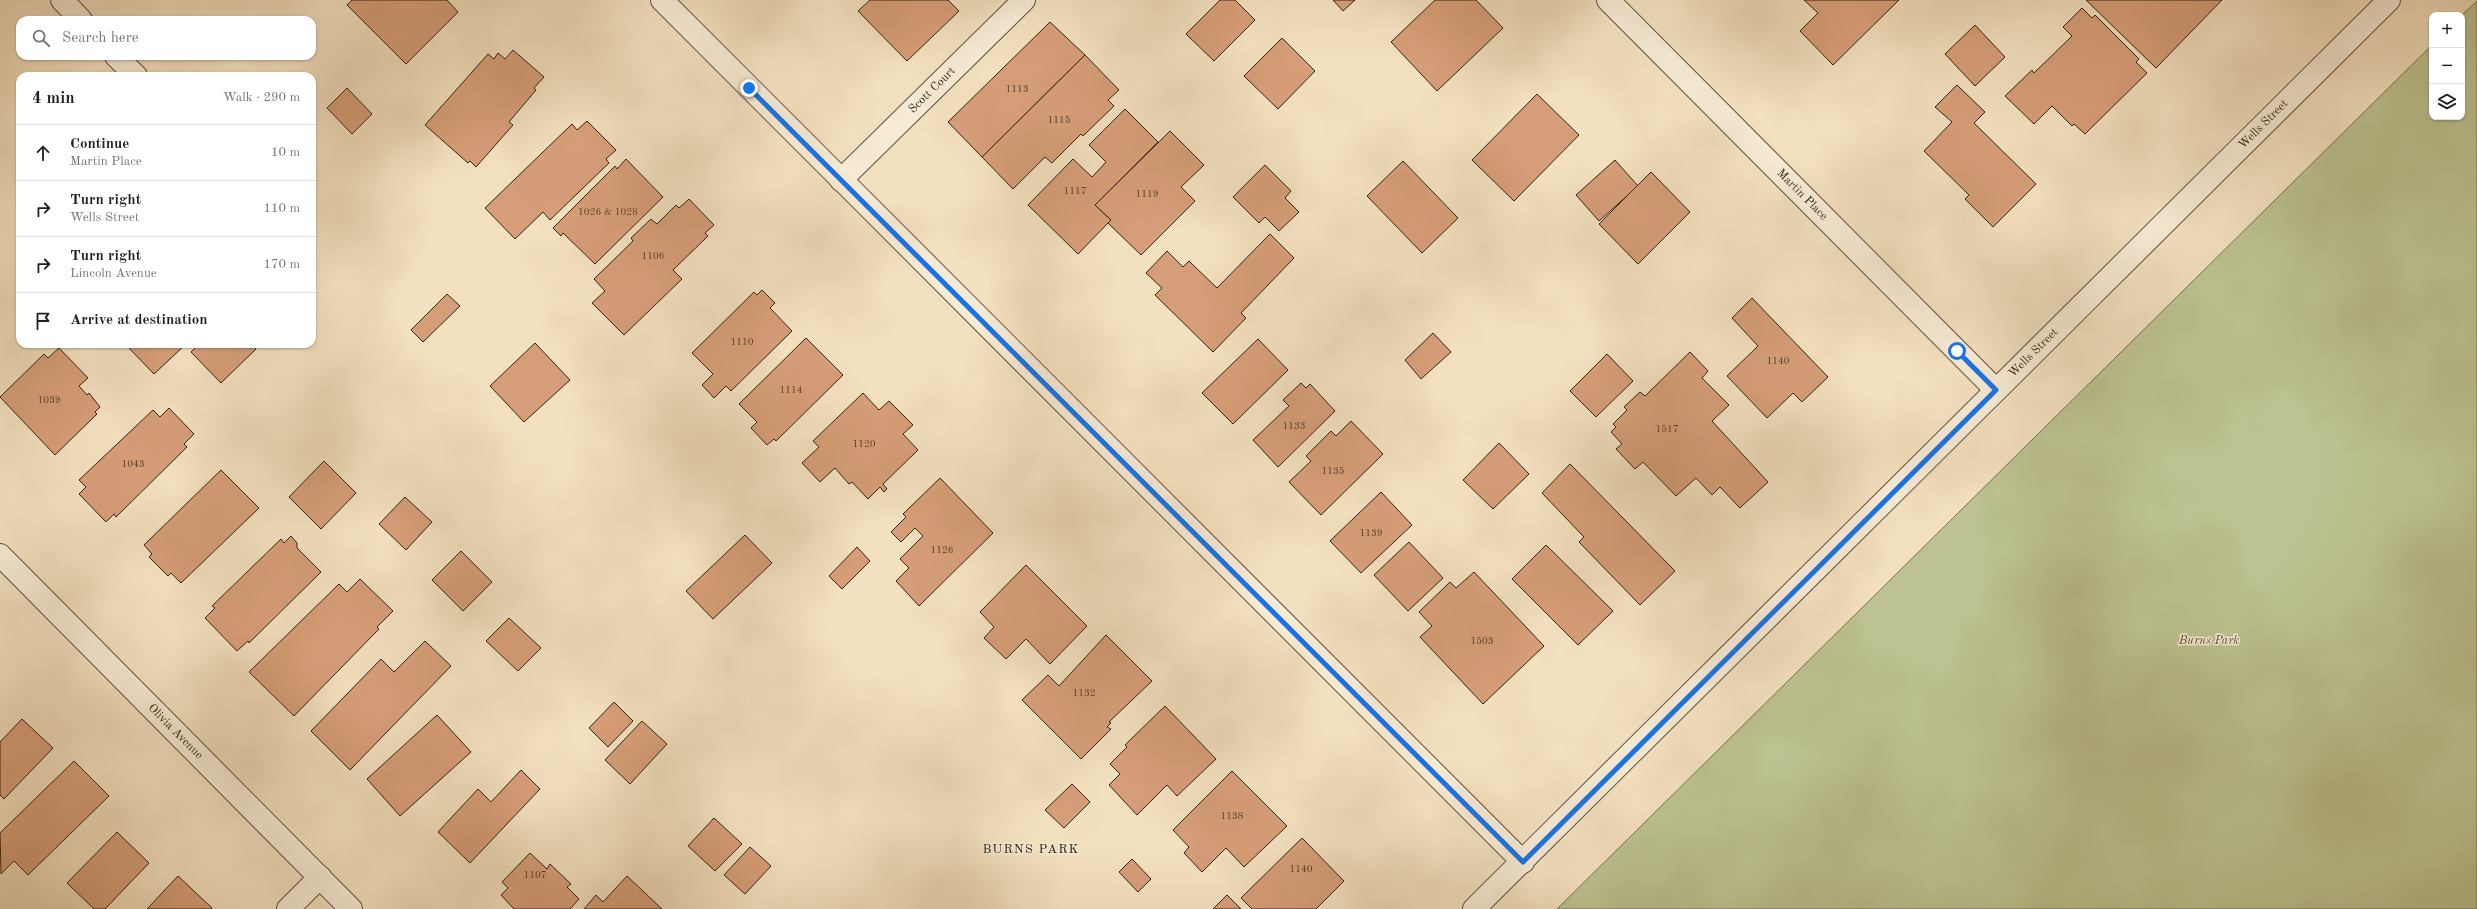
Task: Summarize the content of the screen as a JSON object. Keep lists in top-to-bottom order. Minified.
{"streets":{"street":["Scott Court","Wells Street","Martin Place","Olivia Avenue"]},"crossings":[["Wells Street","Martin Place"]],"districts":["BURNS PARK"],"parks":["Burns Park"],"house_numbers":["1113","1115","1117","1119","1026 & 1028","1106","1110","1140","1114","1039","1133","1517","1120","1043","1135","1139","1126","1503","1132","1138","1140","1107"],"page":{"map_buttons":["+","−"],"search":"Search here","heading":["4 min","Walk · 290 m"],"list":[["Continue","Martin Place","10 m"],["Turn right","Wells Street","110 m"],["Turn right","Lincoln Avenue","170 m"],"Arrive at destination"]}}
